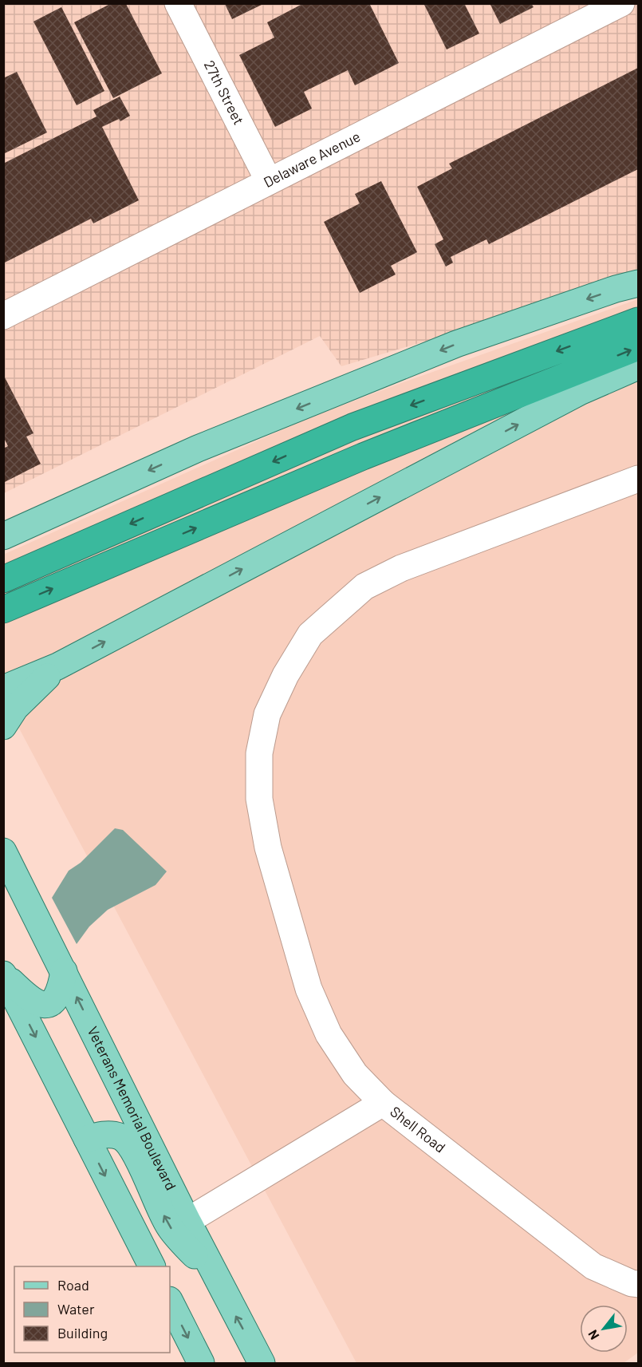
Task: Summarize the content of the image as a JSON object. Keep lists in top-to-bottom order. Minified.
{"streets":{"main road":["Veterans Memorial Boulevard"],"street":["27th Street","Delaware Avenue","Shell Road"]},"crossings":[["27th Street","Delaware Avenue"],["Veterans Memorial Boulevard","Shell Road"]],"legend":["Road","Water","Building"],"north":"bottom left"}
